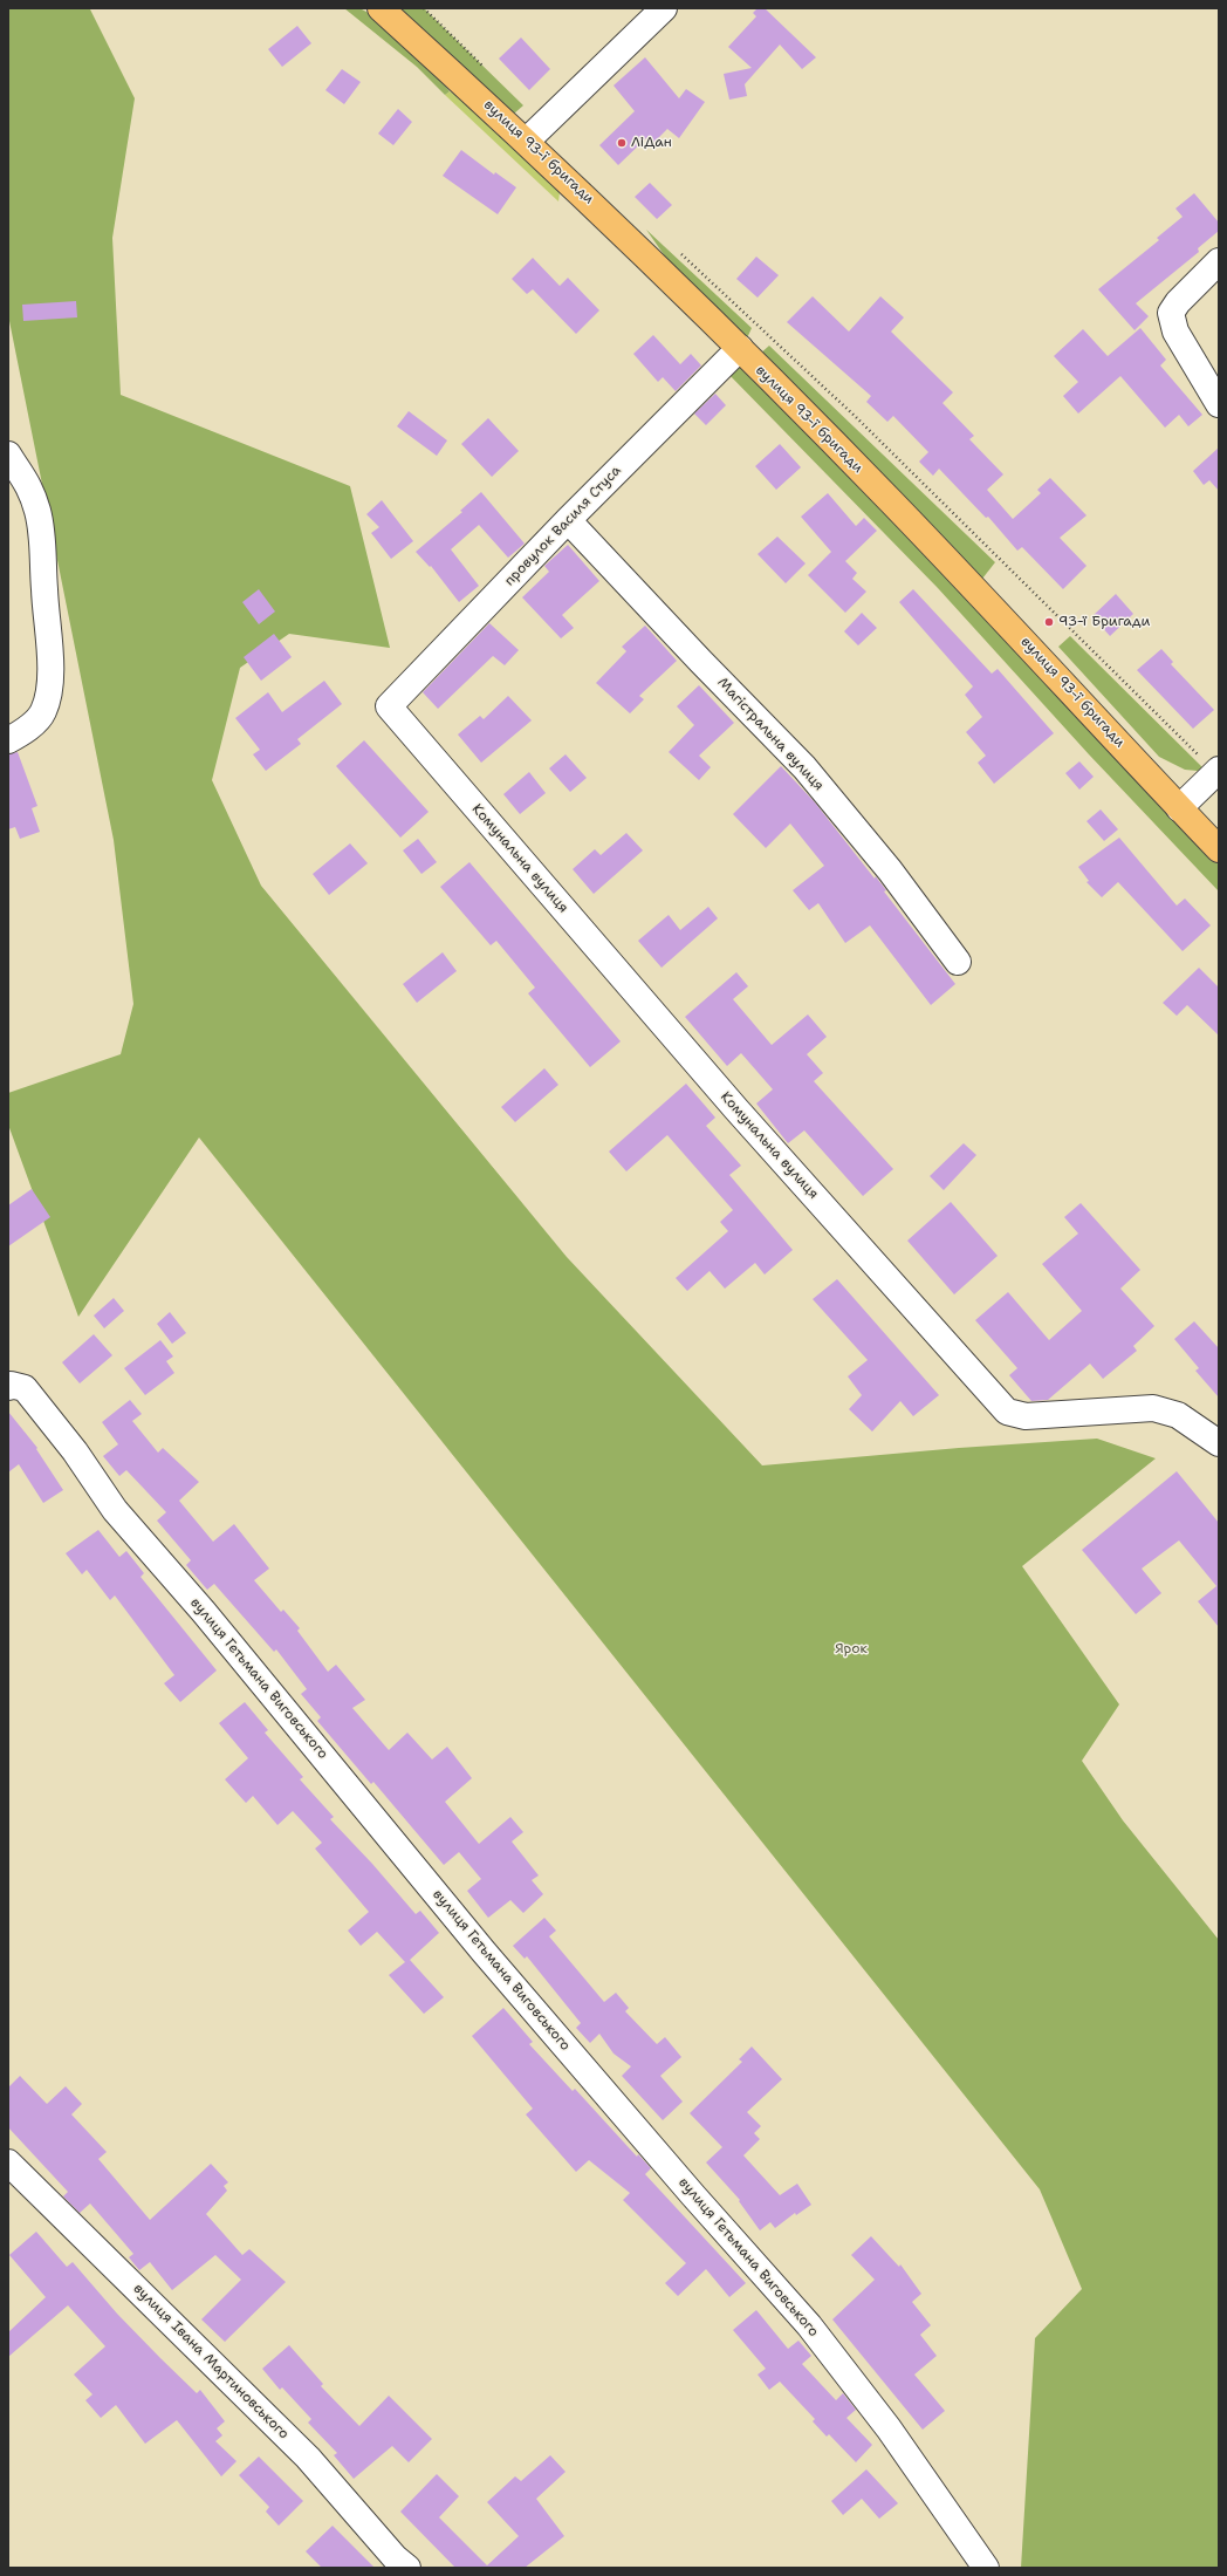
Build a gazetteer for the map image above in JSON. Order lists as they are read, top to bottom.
{
  "streets": {
    "main road": ["вулиця 93-ї бригади"],
    "street": [
      "провулок Василя Стуса",
      "Магістральна вулиця",
      "Комунальна вулиця",
      "вулиця Гетьмана Виговського",
      "вулиця Івана Мартиновського"
    ]
  },
  "crossings": [
    ["вулиця 93-ї бригади", "провулок Василя Стуса"],
    ["провулок Василя Стуса", "Магістральна вулиця"],
    ["провулок Василя Стуса", "Комунальна вулиця"]
  ],
  "parks": ["Ярок"],
  "places": ["ЛіДан", "93-ї Бригади"]
}
